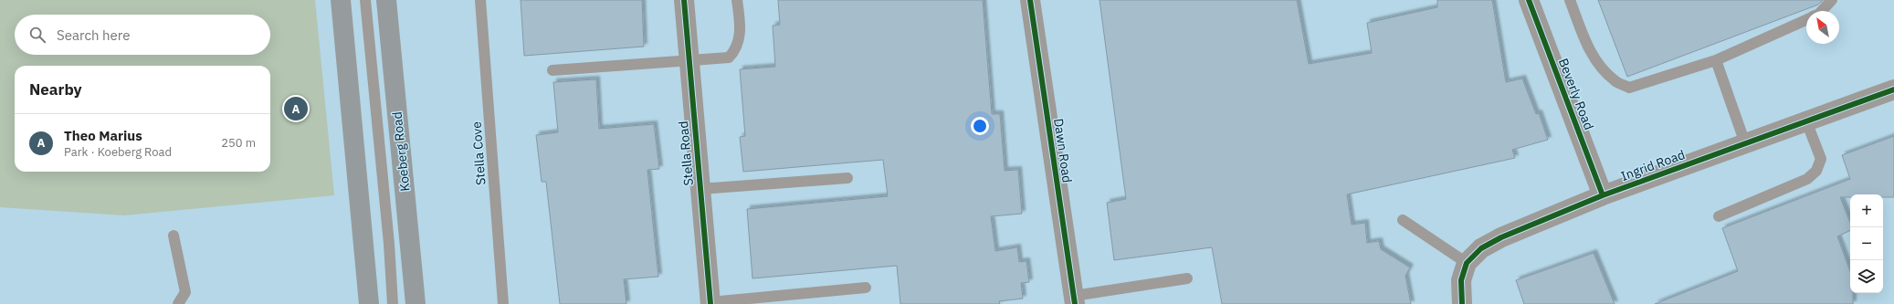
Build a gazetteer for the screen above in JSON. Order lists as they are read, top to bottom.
{
  "streets": {
    "main road": ["Koeberg Road"],
    "street": [
      "Beverly Road",
      "Dawn Road",
      "Stella Road",
      "Ingrid Road"
    ],
    "lane": ["Stella Cove"]
  },
  "crossings": [
    ["Beverly Road", "Ingrid Road"]
  ],
  "north": "top left",
  "page": {
    "search": "Search here",
    "heading": "Nearby",
    "pins": "A",
    "list": [
      {
        "mark": "A",
        "name": "Theo Marius",
        "note": "Park · Koeberg Road",
        "value": "250 m"
      }
    ],
    "map_buttons": ["+", "−"]
  }
}
